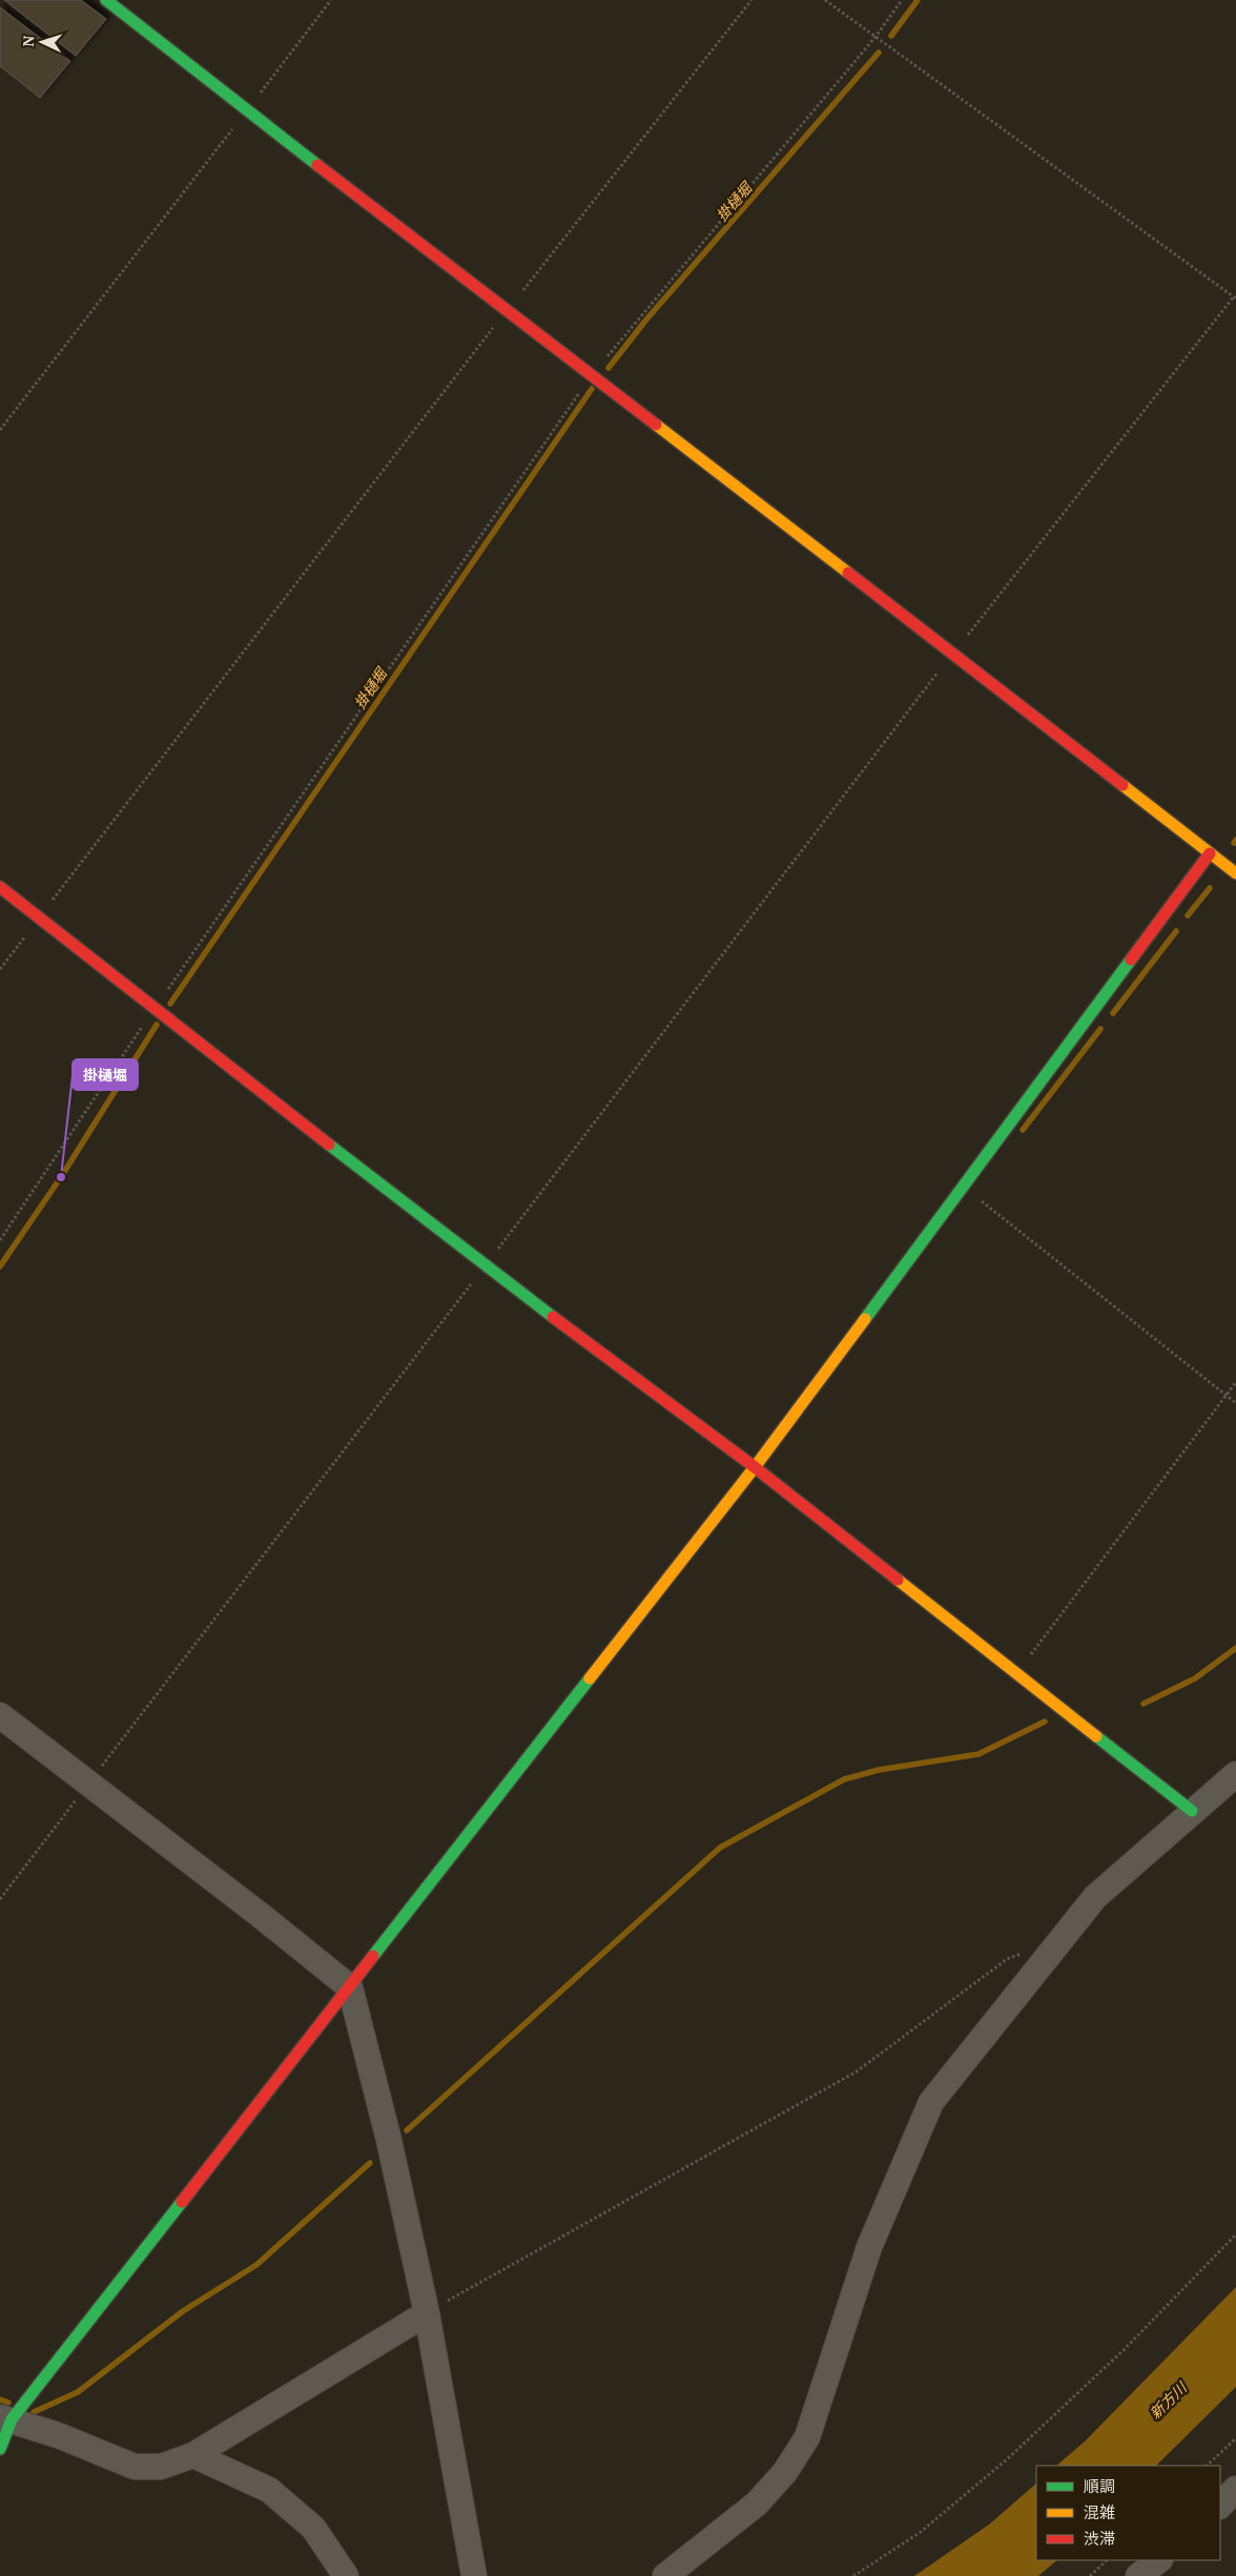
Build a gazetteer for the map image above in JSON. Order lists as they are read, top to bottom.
{
  "water": ["掛樋堀", "新方川"],
  "places": ["掛樋堀"],
  "legend": ["順調", "混雑", "渋滞"],
  "north": "left"
}
